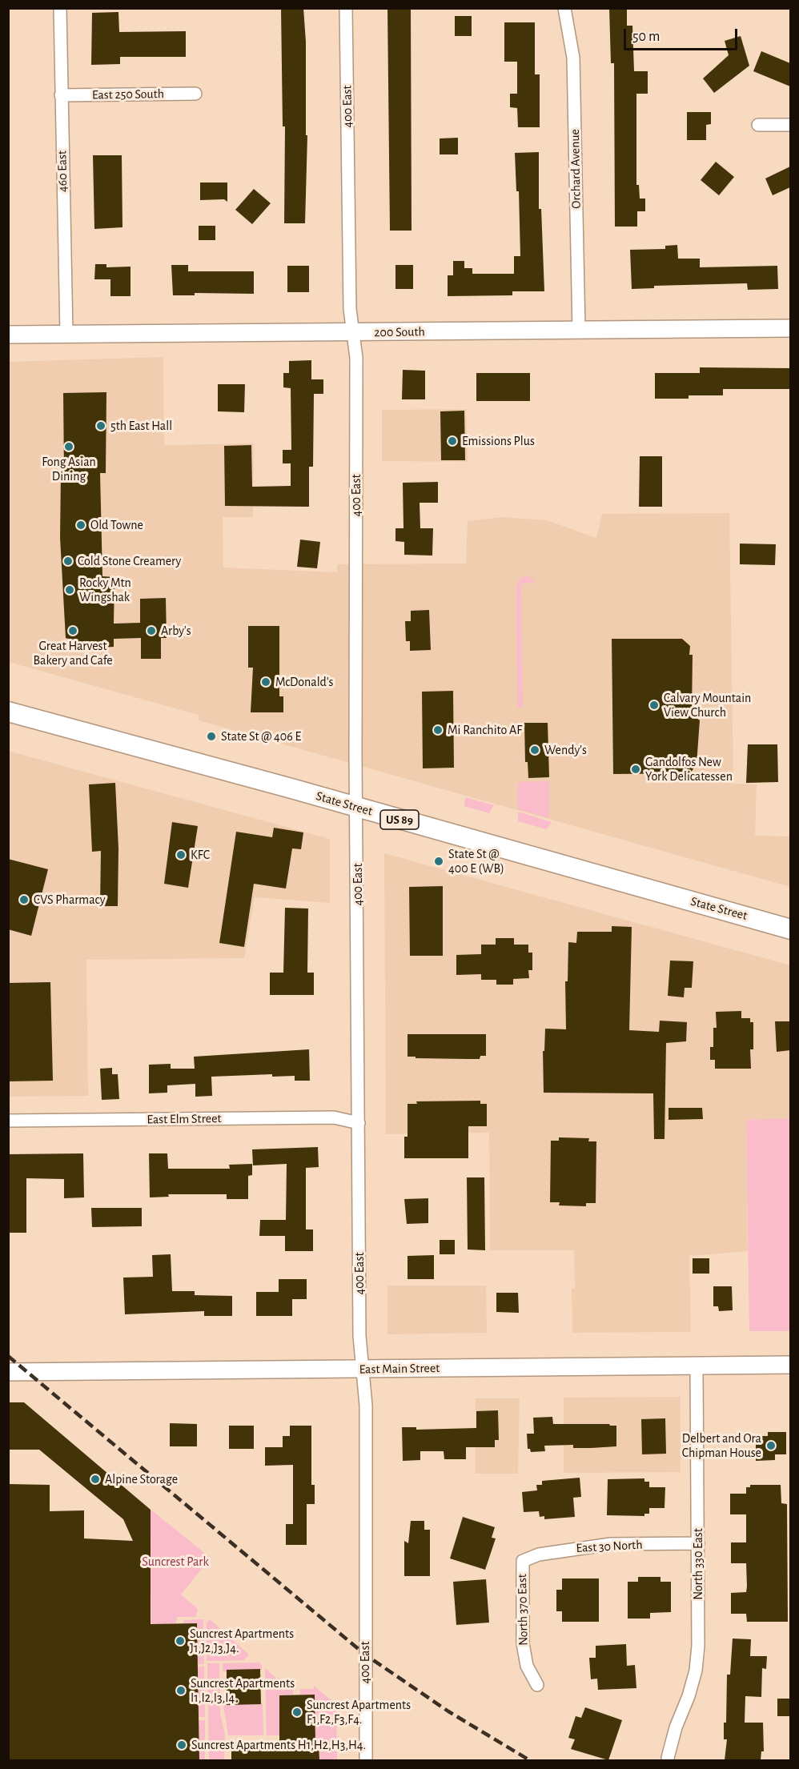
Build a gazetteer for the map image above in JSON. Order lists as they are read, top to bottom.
{
  "streets": {
    "main road": ["State Street", "US 89"],
    "street": [
      "East 250 South",
      "400 East",
      "Orchard Avenue",
      "460 East",
      "200 South",
      "East Elm Street",
      "East Main Street",
      "East 30 North",
      "North 330 East",
      "North 370 East"
    ]
  },
  "crossings": [
    ["East 250 South", "460 East"],
    ["400 East", "200 South"],
    ["400 East", "State Street"],
    ["400 East", "East Elm Street"],
    ["400 East", "East Main Street"],
    ["Orchard Avenue", "200 South"],
    ["460 East", "200 South"],
    ["East Main Street", "North 330 East"],
    ["East 30 North", "North 330 East"],
    ["East 30 North", "North 370 East"]
  ],
  "parks": ["Suncrest Park"],
  "places": [
    "5th East Hall",
    "Emissions Plus",
    "Fong Asian Dining",
    "Old Towne",
    "Cold Stone Creamery",
    "Rocky Mtn Wingshak",
    "Great Harvest Bakery and Cafe",
    "Arby's",
    "McDonald's",
    "Calvary Mountain View Church",
    "Mi Ranchito AF",
    "State St @ 406 E",
    "Wendy's",
    "Gandolfos New York Delicatessen",
    "KFC",
    "State St @ 400 E (WB)",
    "CVS Pharmacy",
    "Delbert and Ora Chipman House",
    "Alpine Storage",
    "Suncrest Apartments J1,J2,J3,J4.",
    "Suncrest Apartments I1,I2,I3,I4.",
    "Suncrest Apartments F1,F2,F3,F4.",
    "Suncrest Apartments H1,H2,H3,H4."
  ],
  "scale_bar": "50 m"
}
